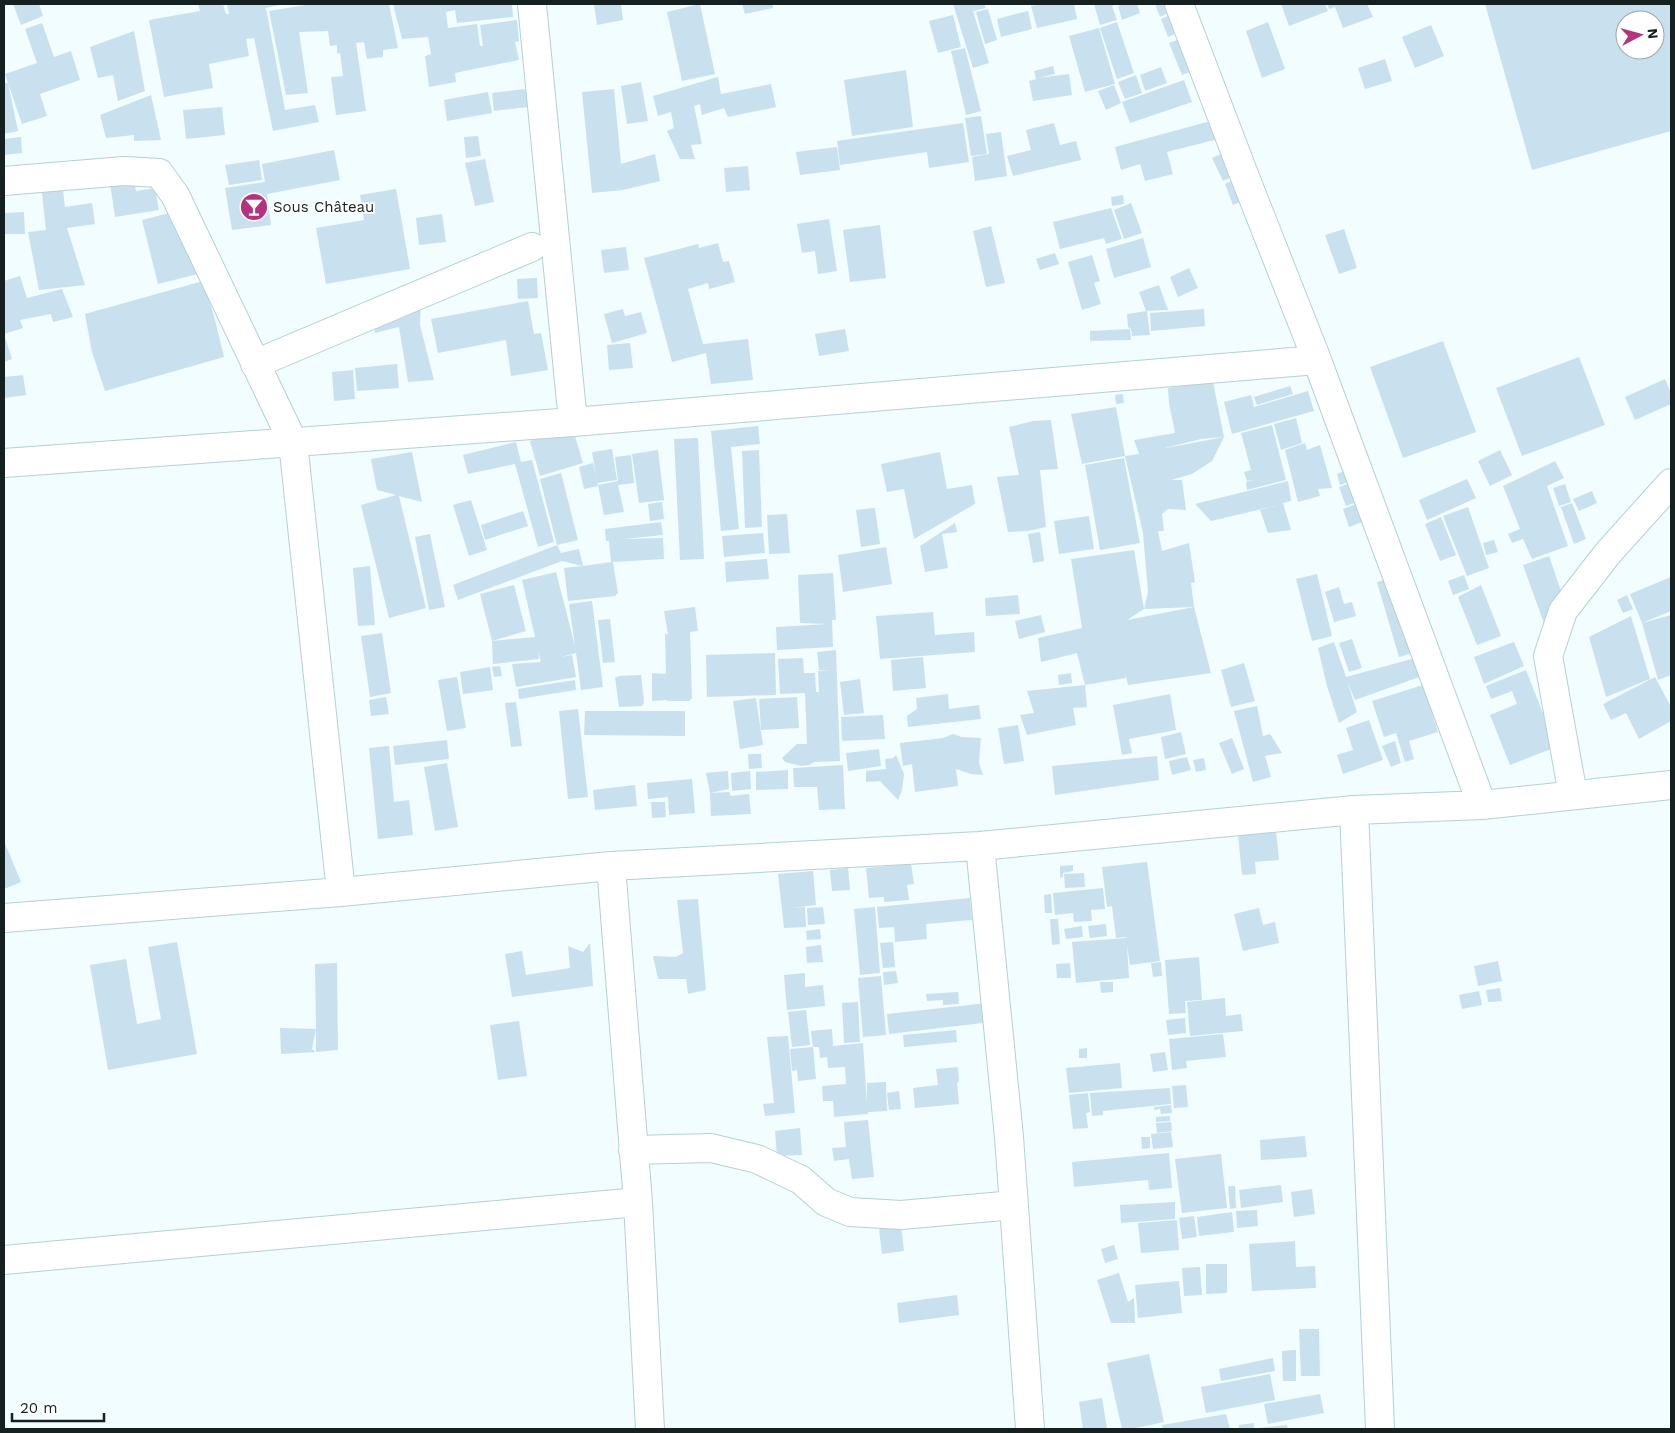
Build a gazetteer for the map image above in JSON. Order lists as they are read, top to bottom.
{
  "places": {
    "bar": ["Sous Château"]
  },
  "scale_bar": "20 m",
  "north": "right"
}
